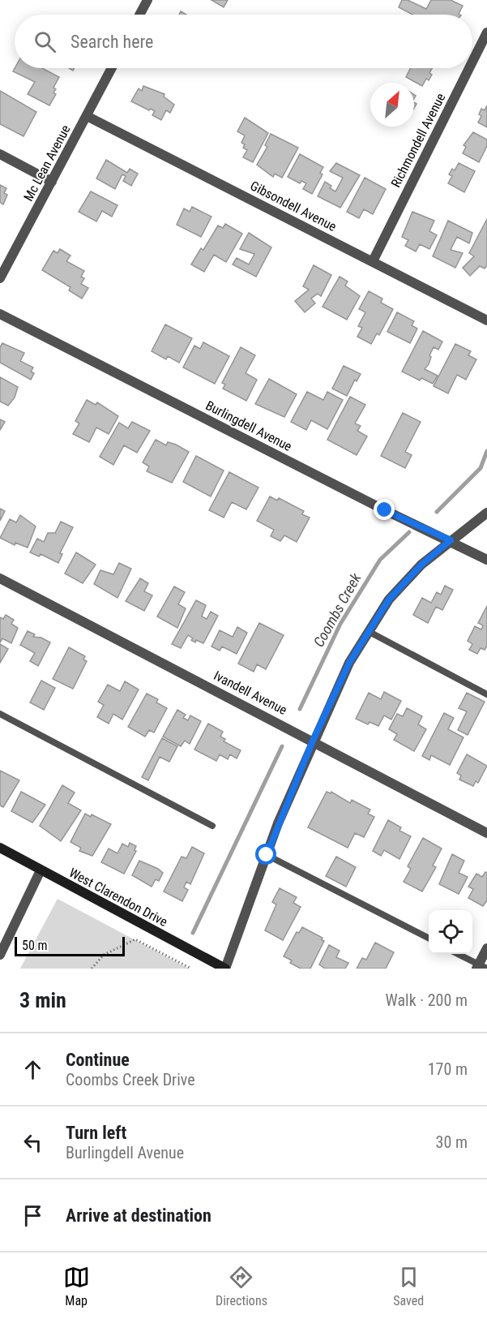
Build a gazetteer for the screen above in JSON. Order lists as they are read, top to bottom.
{
  "streets": {
    "street": [
      "Richmondell Avenue",
      "Mc Lean Avenue",
      "Gibsondell Avenue",
      "Burlingdell Avenue",
      "Ivandell Avenue",
      "West Clarendon Drive"
    ]
  },
  "crossings": [
    ["Richmondell Avenue", "Gibsondell Avenue"],
    ["Mc Lean Avenue", "Gibsondell Avenue"]
  ],
  "water": ["Coombs Creek"],
  "scale_bar": "50 m",
  "north": "top right",
  "page": {
    "search": "Search here",
    "scale": "50 m",
    "heading": ["3 min", "Walk · 200 m"],
    "list": [
      ["Continue", "Coombs Creek Drive", "170 m"],
      ["Turn left", "Burlingdell Avenue", "30 m"],
      "Arrive at destination"
    ],
    "nav": ["Map", "Directions", "Saved"]
  }
}
